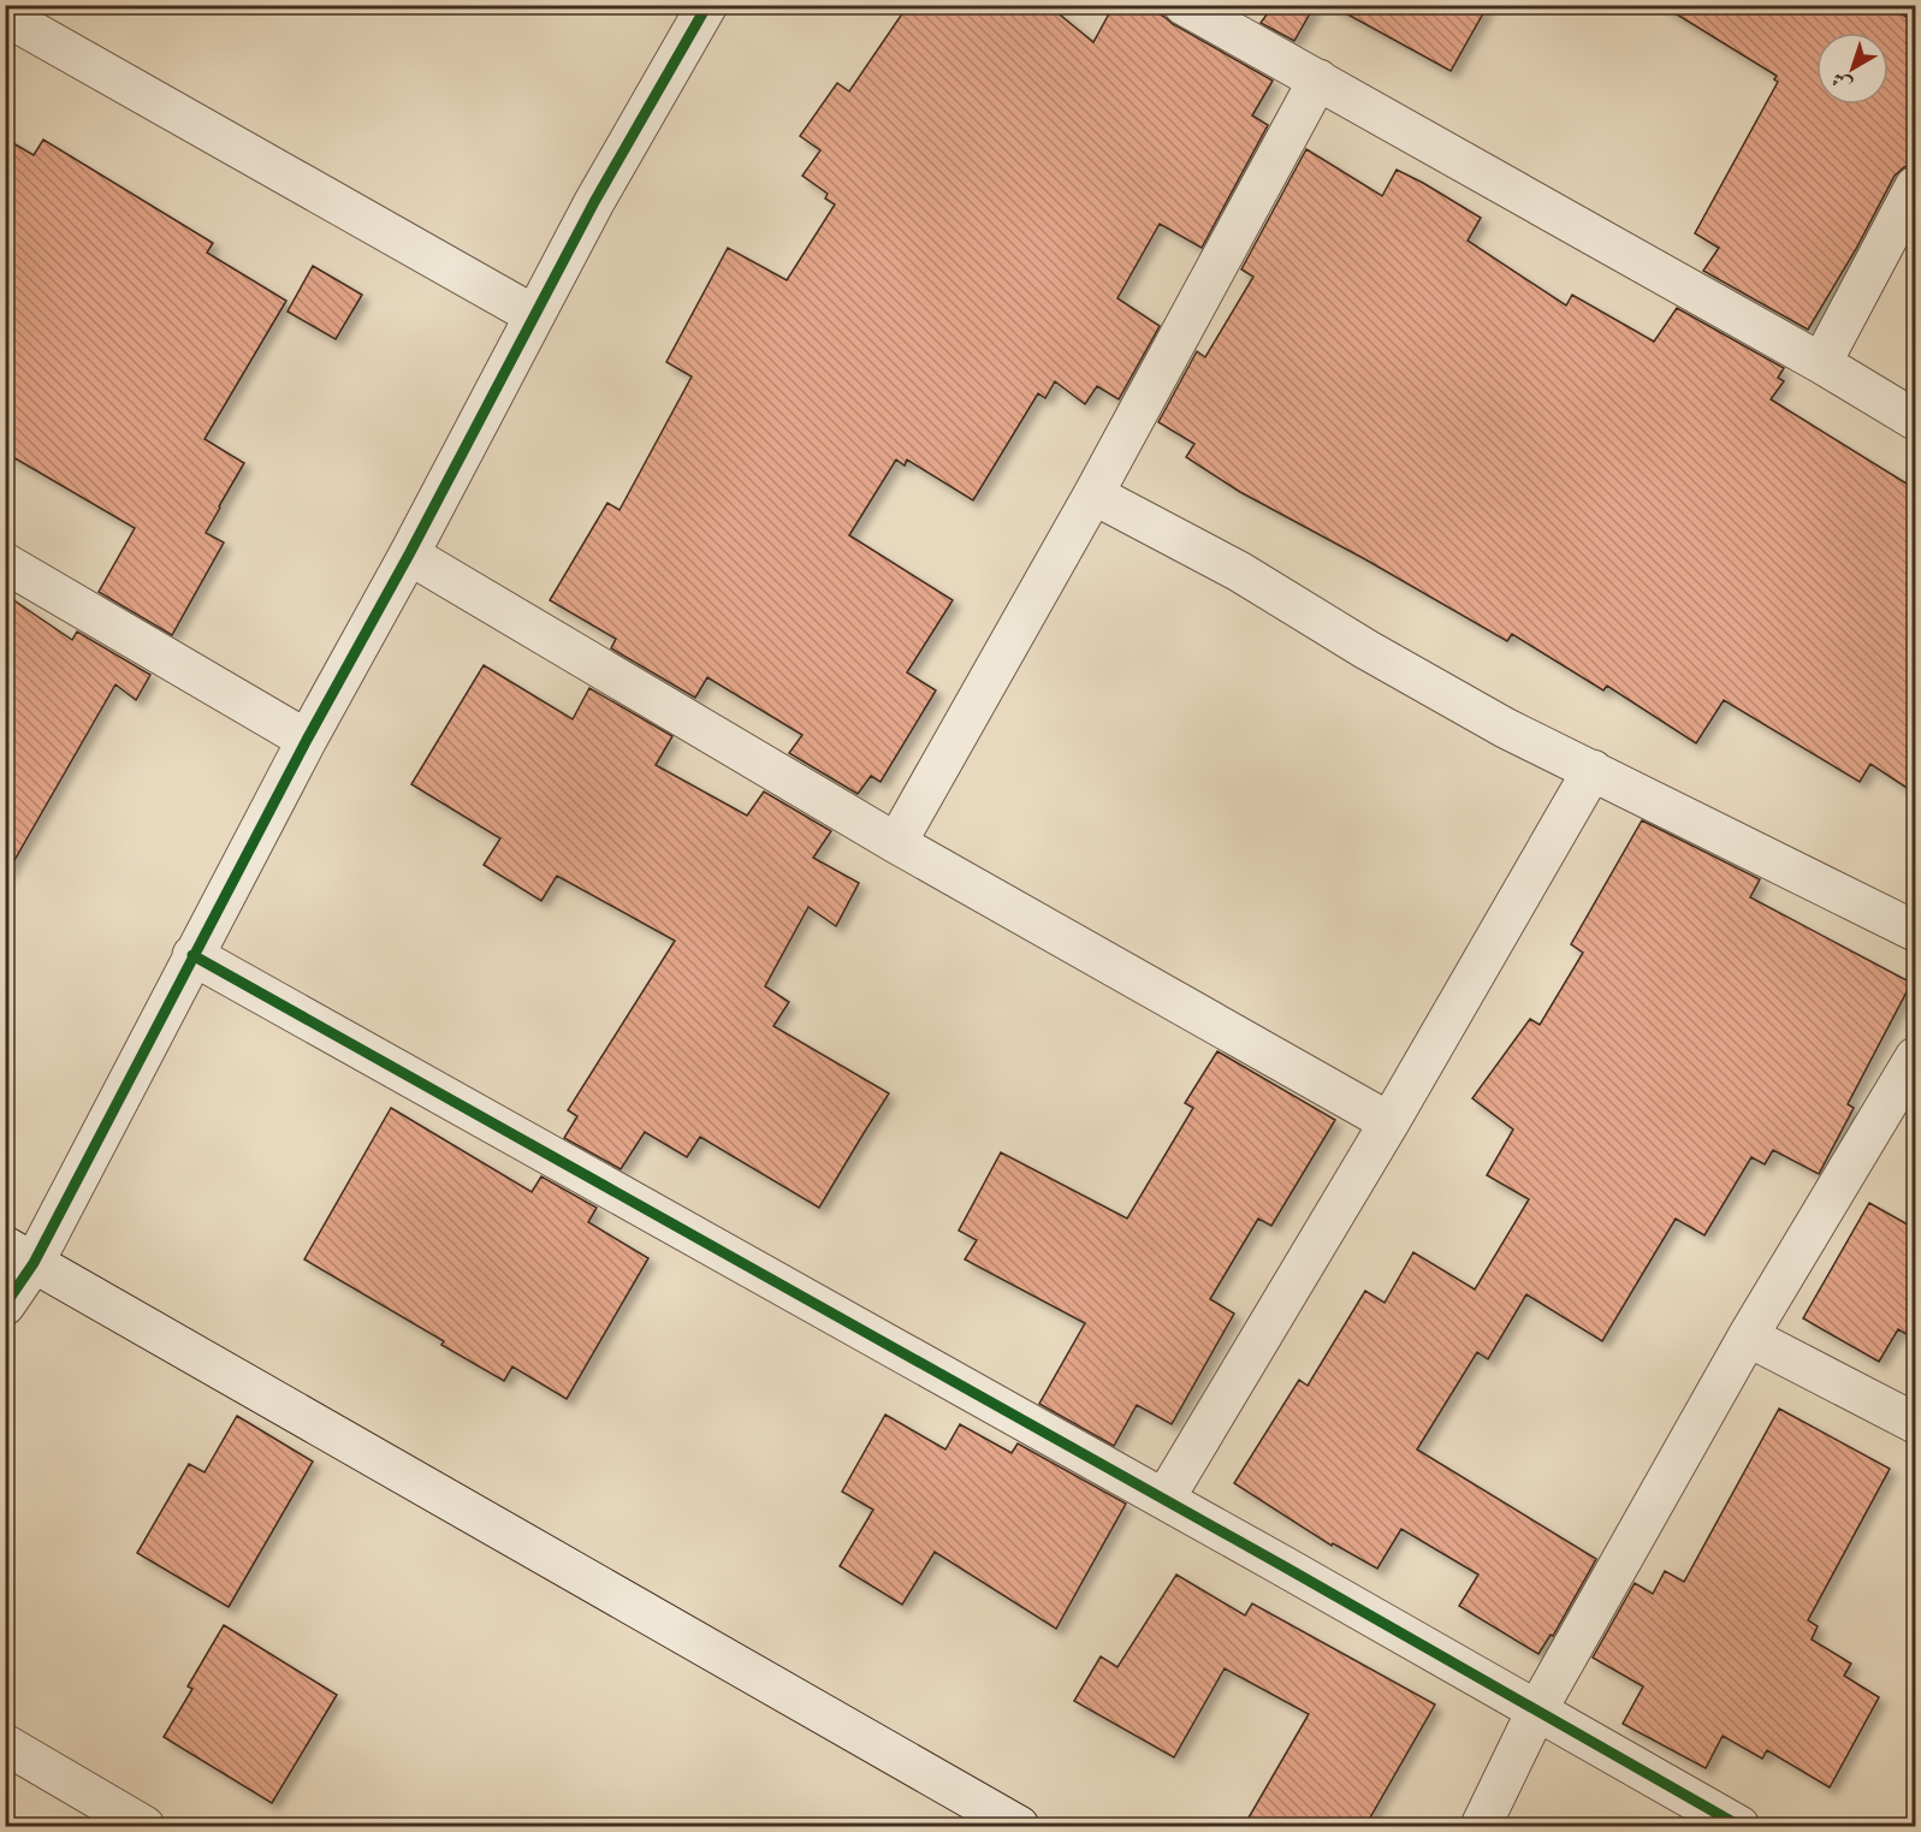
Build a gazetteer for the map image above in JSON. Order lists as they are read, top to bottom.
{
  "north": "bottom left"
}
